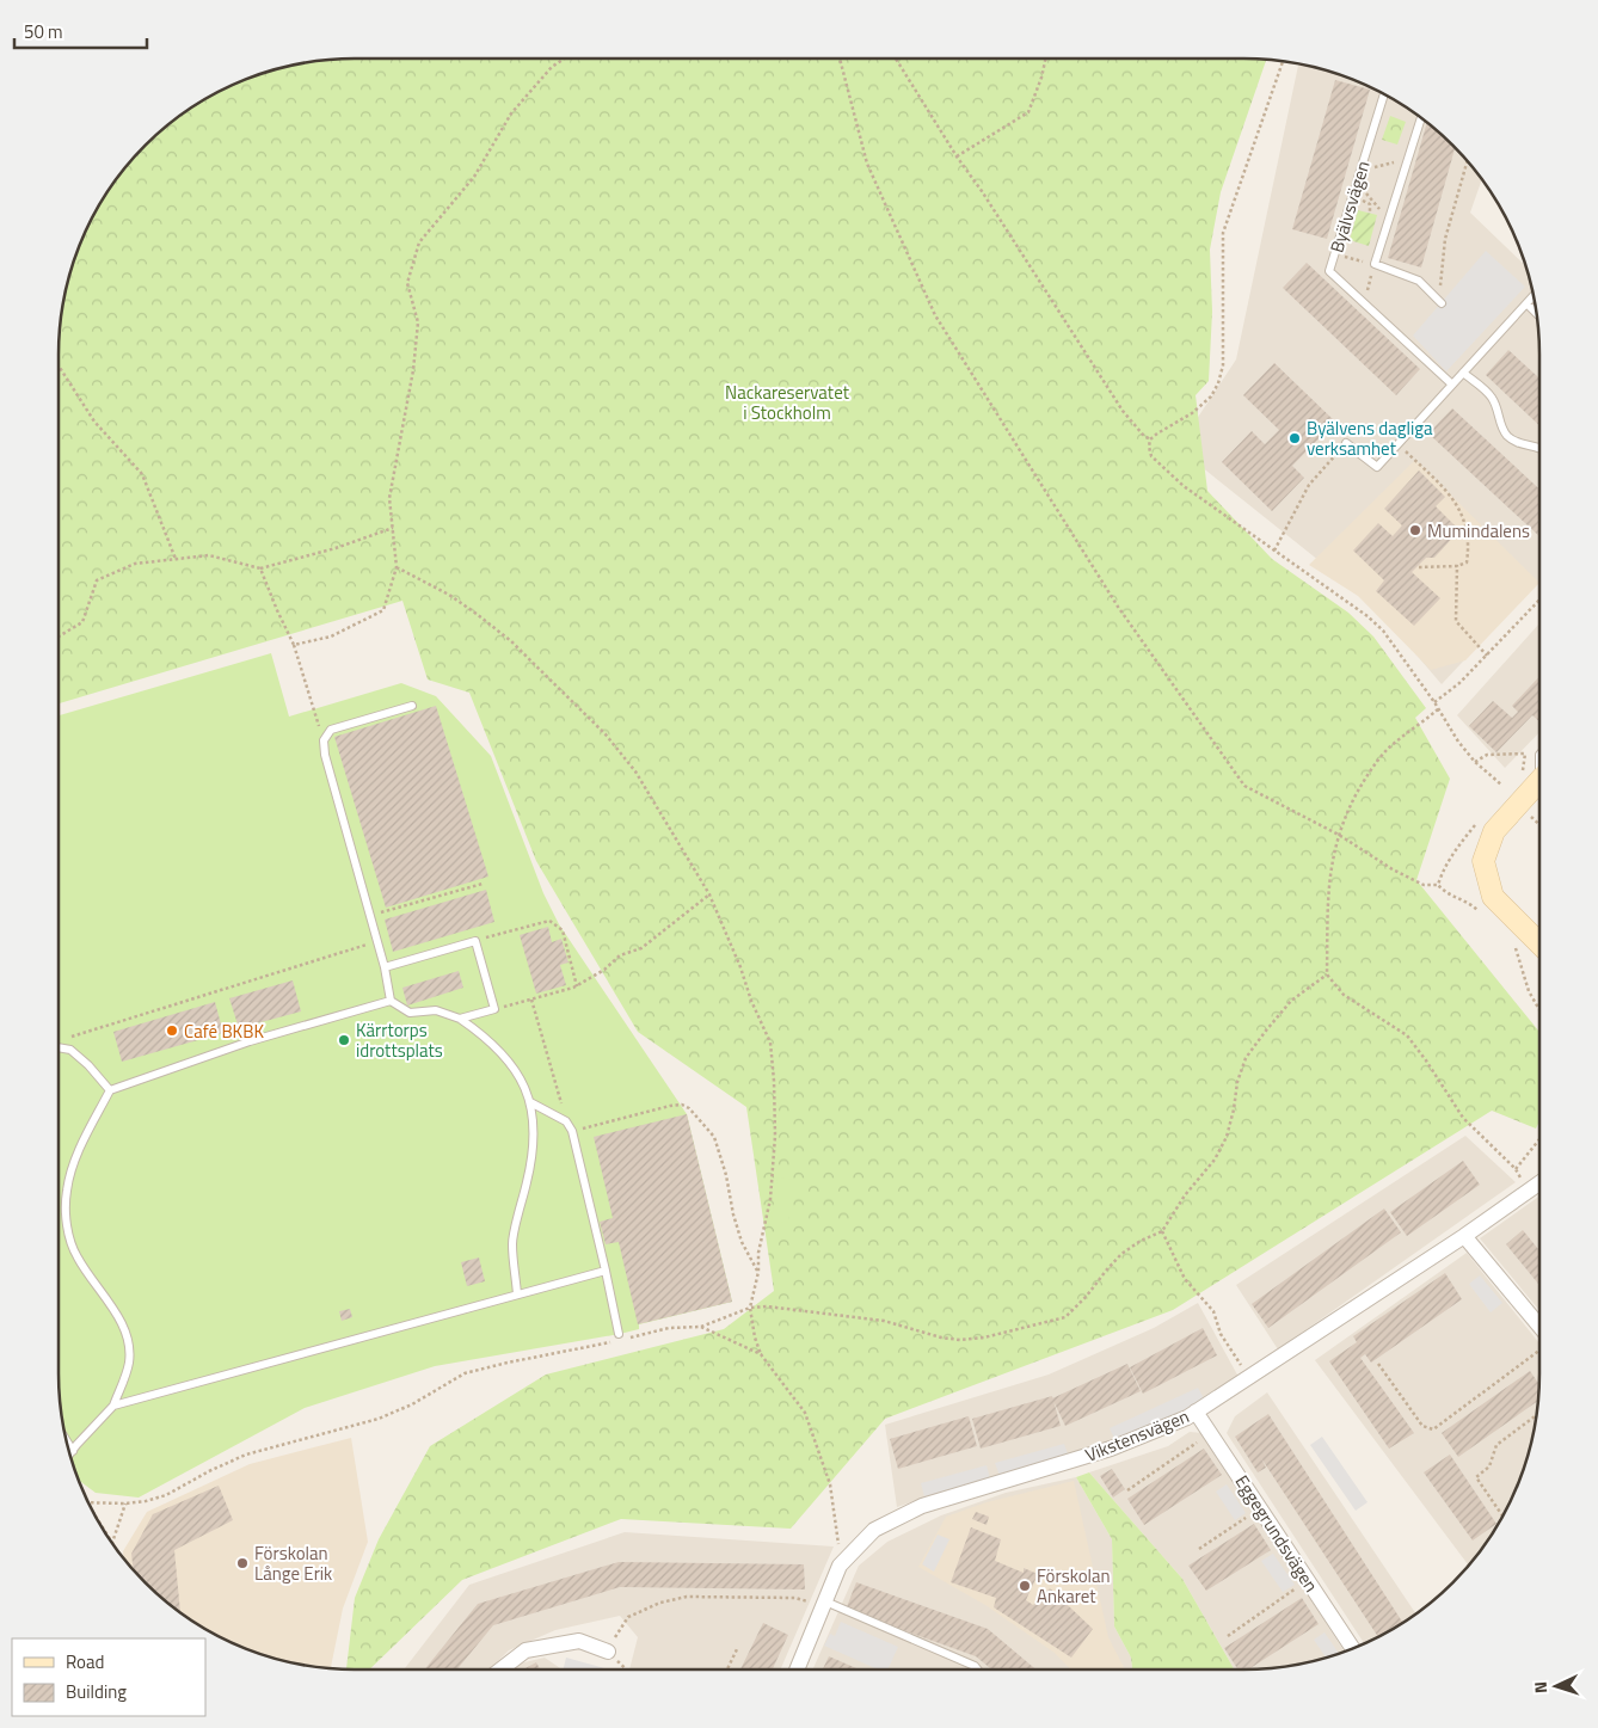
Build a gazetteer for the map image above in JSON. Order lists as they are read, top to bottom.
{
  "streets": {
    "street": ["Vikstensvägen", "Eggegrundsvägen"],
    "lane": ["Byälvsvägen"]
  },
  "crossings": [
    ["Vikstensvägen", "Eggegrundsvägen"]
  ],
  "parks": ["Nackareservatet i Stockholm"],
  "places": [
    "Byälvens dagliga verksamhet",
    "Mumindalens",
    "Café BKBK",
    "Kärrtorps idrottsplats",
    "Förskolan Långe Erik",
    "Förskolan Ankaret"
  ],
  "legend": ["Road", "Building"],
  "scale_bar": "50 m",
  "north": "left"
}
